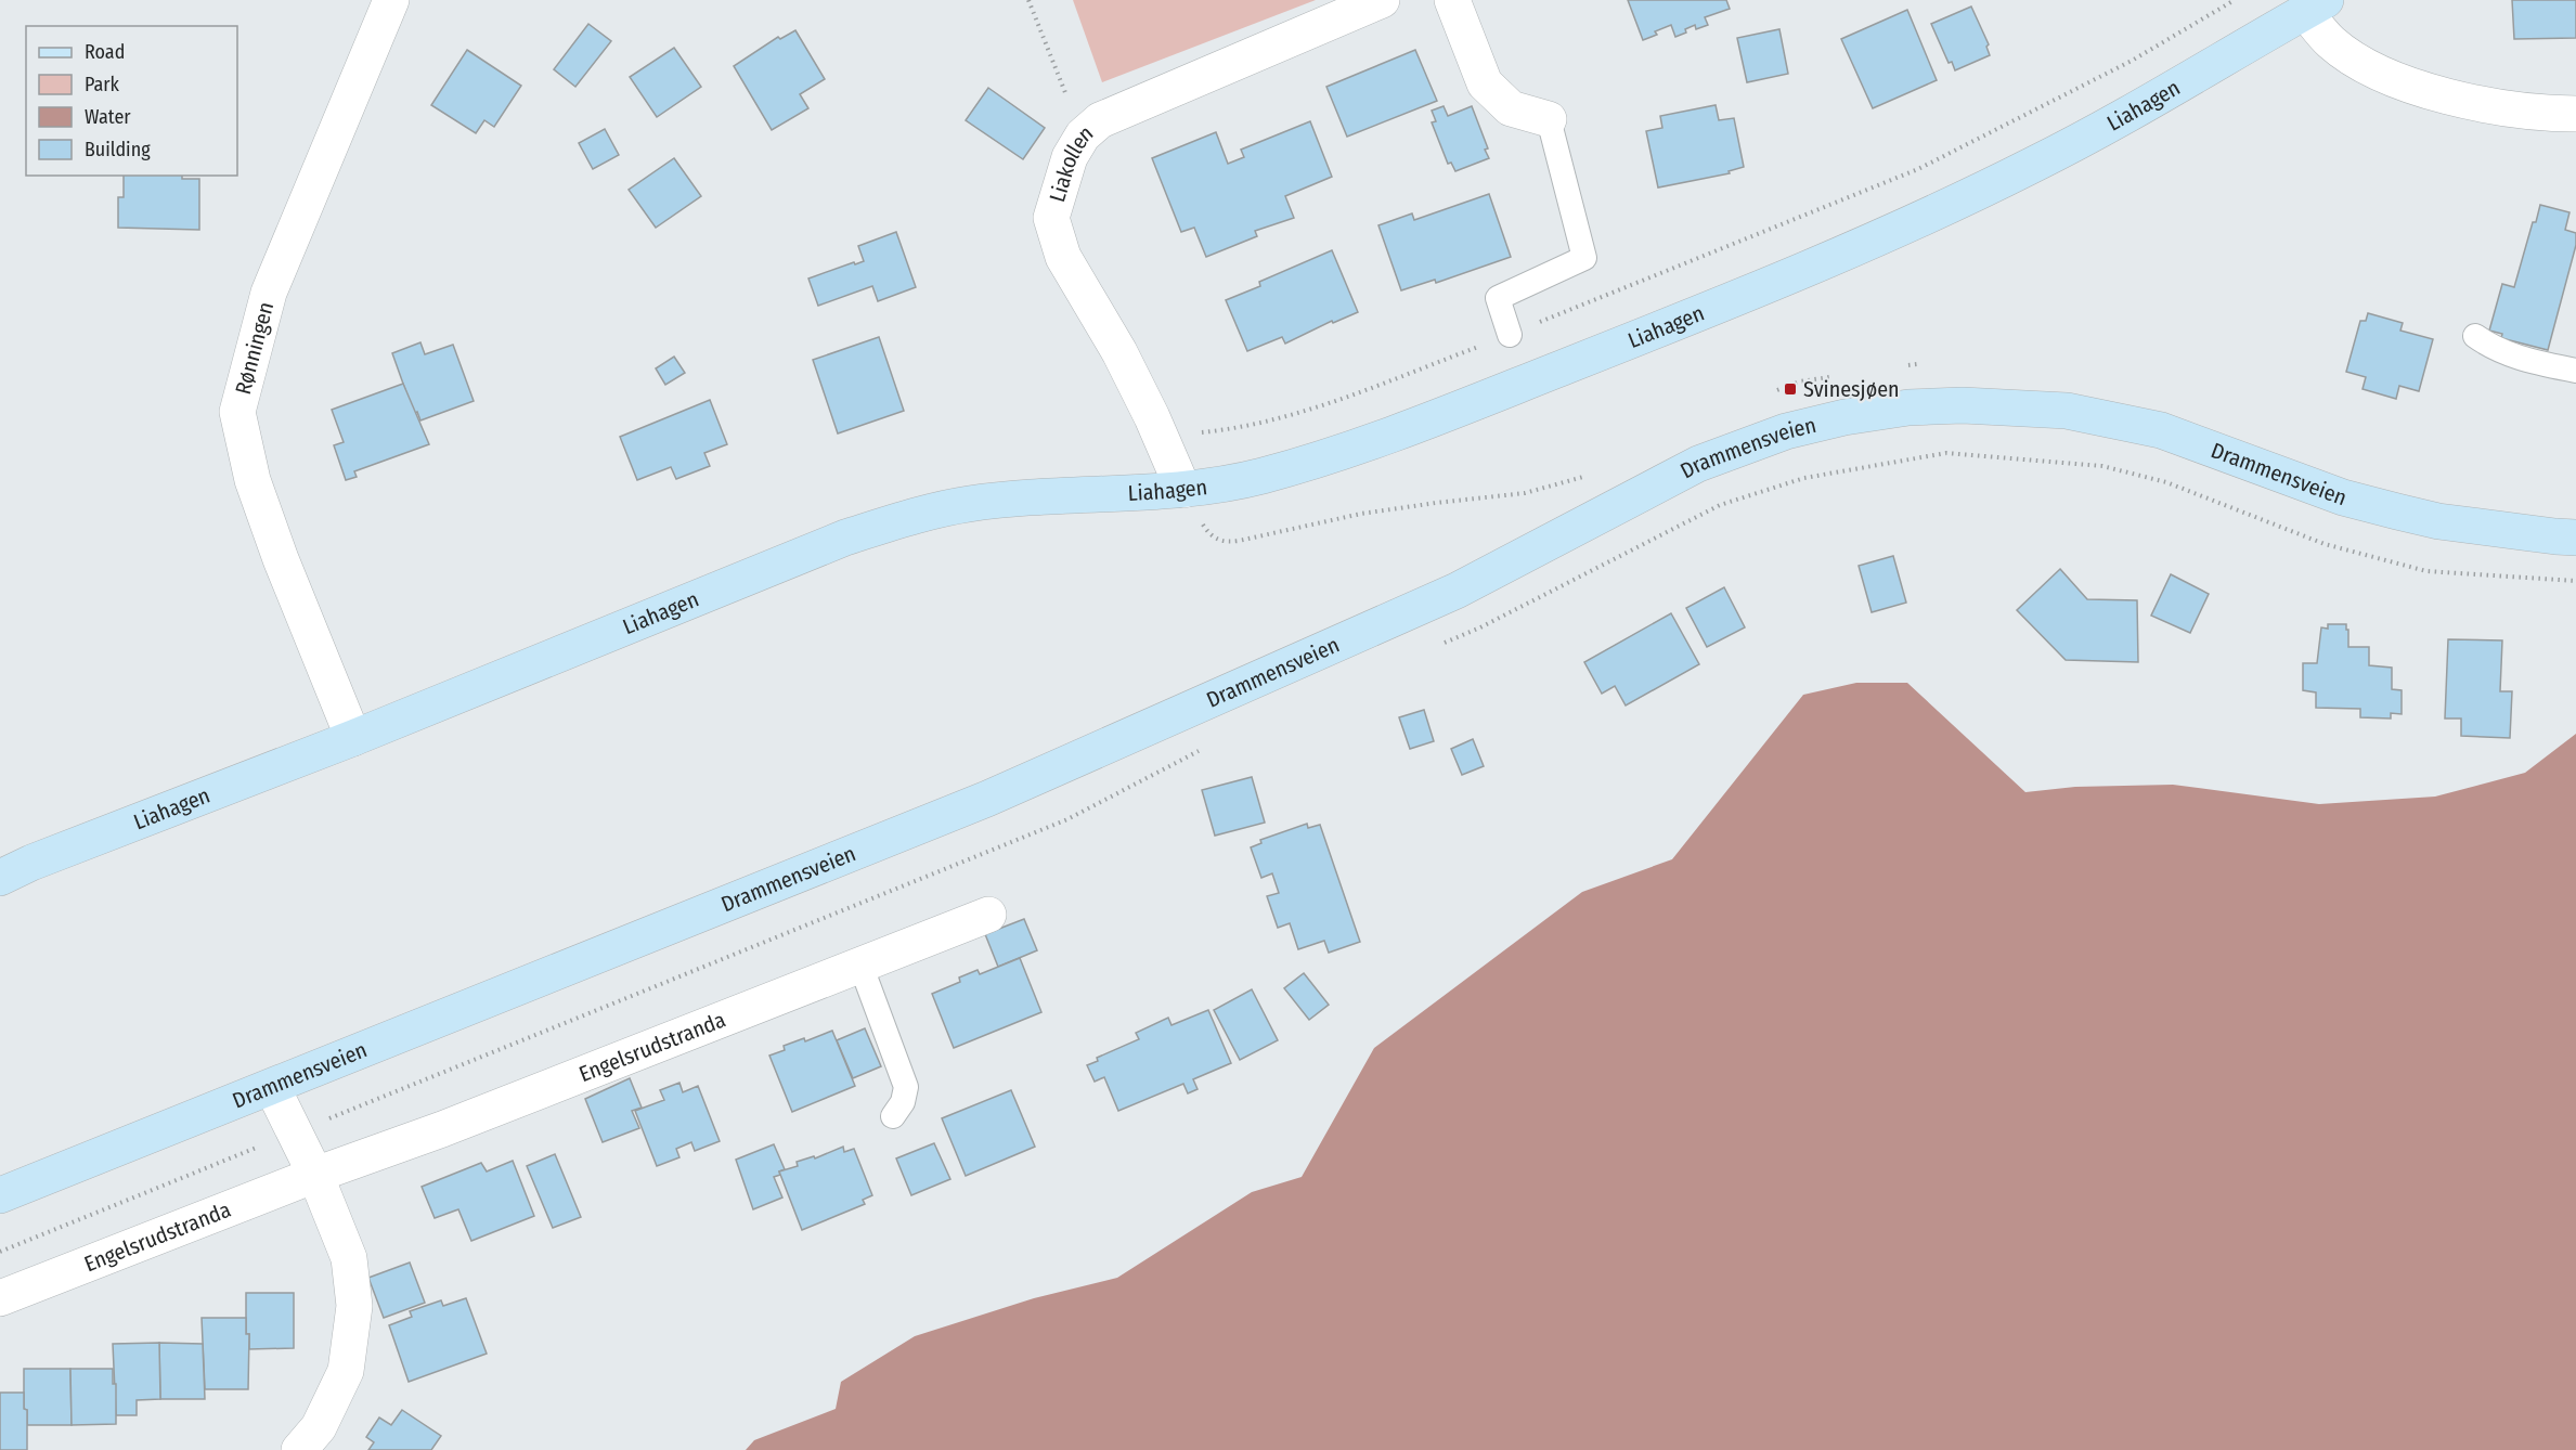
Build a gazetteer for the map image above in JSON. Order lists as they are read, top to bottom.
{
  "streets": {
    "main road": ["Liahagen", "Drammensveien"],
    "street": ["Liakollen", "Rønningen", "Engelsrudstranda"]
  },
  "crossings": [
    ["Liahagen", "Liakollen"],
    ["Liahagen", "Rønningen"]
  ],
  "places": {
    "transit": ["Svinesjøen"]
  },
  "legend": [
    "Road",
    "Park",
    "Water",
    "Building"
  ]
}
